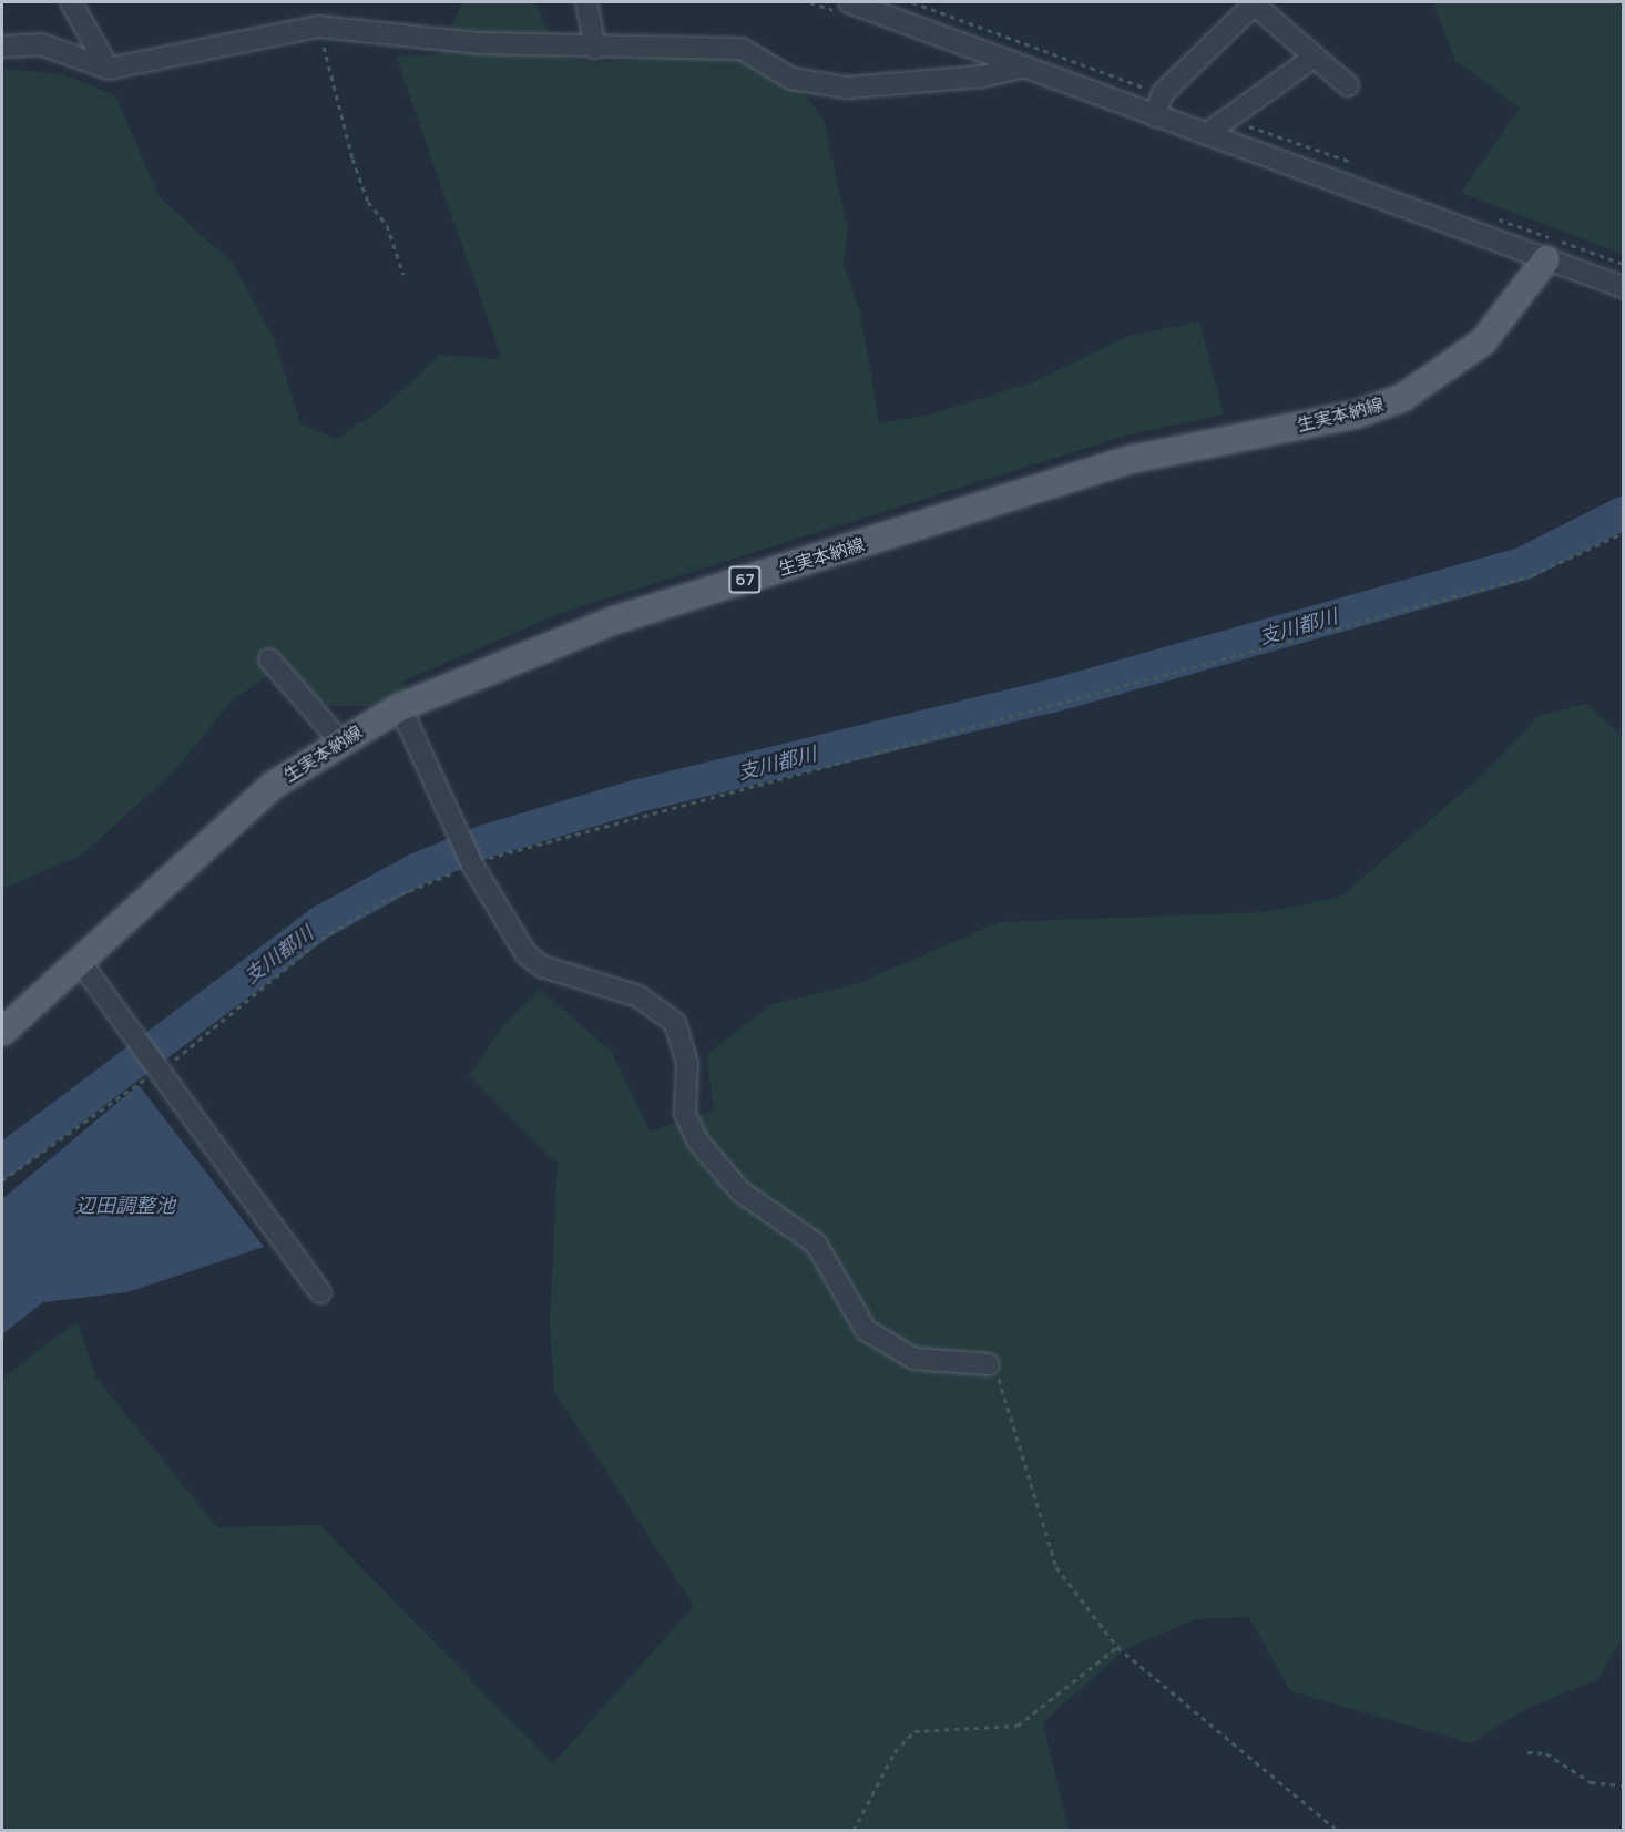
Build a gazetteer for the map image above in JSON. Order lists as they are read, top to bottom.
{
  "streets": {
    "main road": ["生実本納線", "67"]
  },
  "water": ["支川都川", "辺田調整池"]
}
